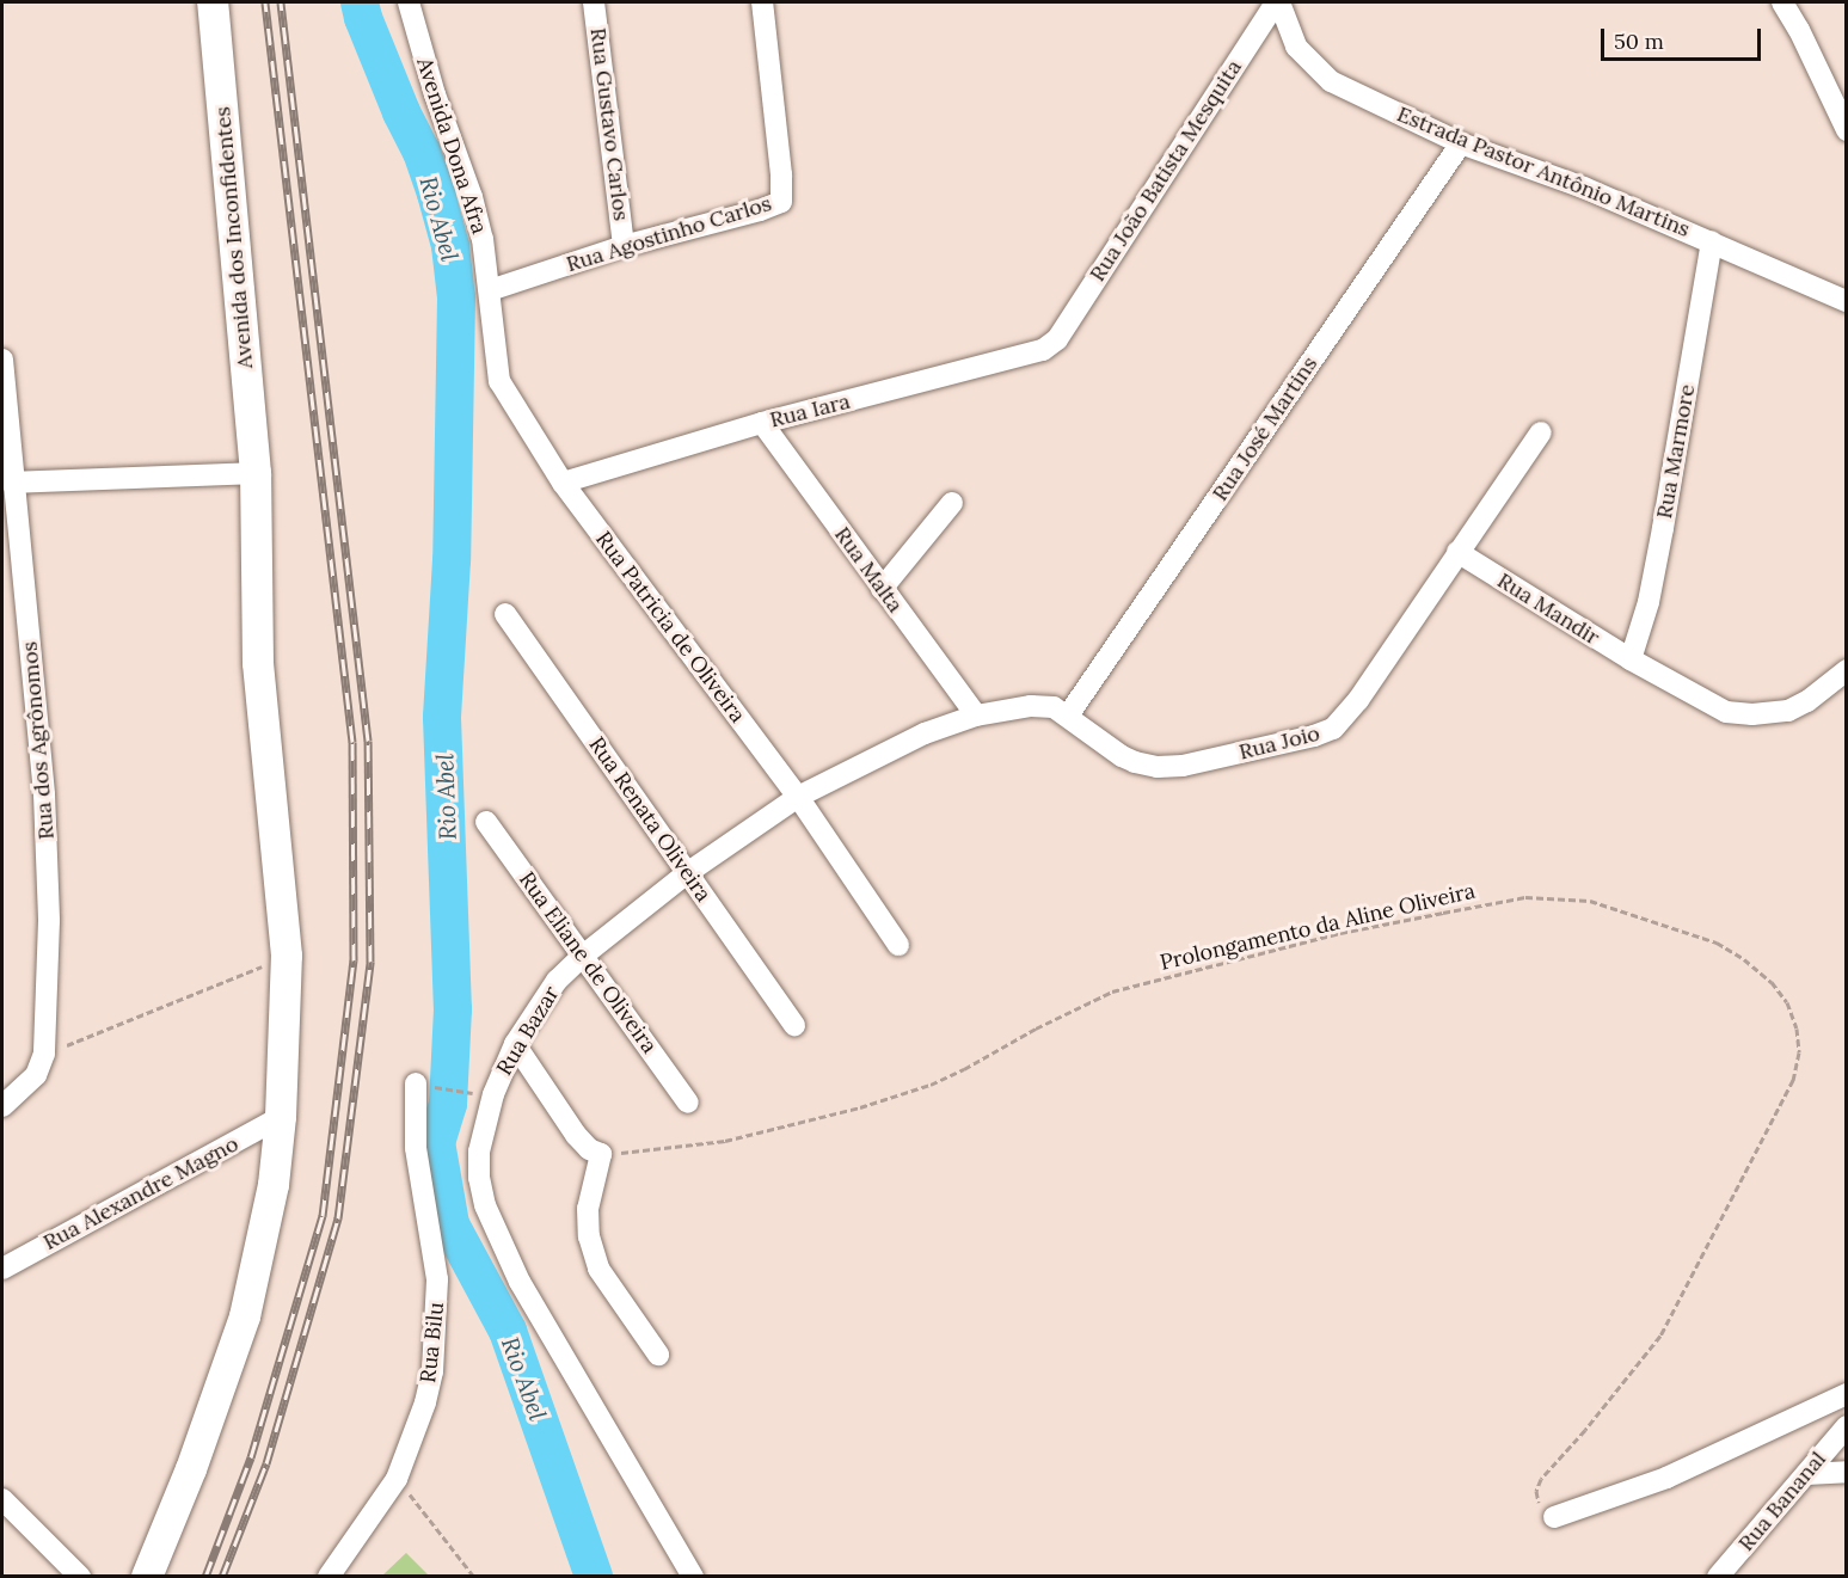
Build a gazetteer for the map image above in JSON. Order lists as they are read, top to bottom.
{
  "streets": {
    "main road": ["Avenida dos Inconfidentes"],
    "street": [
      "Rua Gustavo Carlos",
      "Avenida Dona Afra",
      "Rua João Batista Mesquita",
      "Estrada Pastor Antônio Martins",
      "Rua Agostinho Carlos",
      "Rua Iara",
      "Rua José Martins",
      "Rua Marmore",
      "Rua Malta",
      "Rua Mandir",
      "Rua Patricia de Oliveira",
      "Rua dos Agrônomos",
      "Rua Joio",
      "Rua Renata Oliveira",
      "Rua Eliane de Oliveira",
      "Rua Bazar",
      "Rua Alexandre Magno",
      "Rua Bilu",
      "Rua Bananal"
    ],
    "path": ["Prolongamento da Aline Oliveira"]
  },
  "crossings": [
    ["Rua Gustavo Carlos", "Rua Agostinho Carlos"],
    ["Avenida Dona Afra", "Rua Agostinho Carlos"],
    ["Avenida Dona Afra", "Rua Patricia de Oliveira"],
    ["Rua João Batista Mesquita", "Estrada Pastor Antônio Martins"],
    ["Rua João Batista Mesquita", "Rua Iara"],
    ["Estrada Pastor Antônio Martins", "Rua José Martins"],
    ["Estrada Pastor Antônio Martins", "Rua Marmore"],
    ["Rua Agostinho Carlos", "Rua Patricia de Oliveira"],
    ["Avenida dos Inconfidentes", "Rua Alexandre Magno"],
    ["Rua Iara", "Rua Malta"],
    ["Rua Iara", "Rua Patricia de Oliveira"],
    ["Rua José Martins", "Rua Joio"],
    ["Rua José Martins", "Rua Bazar"],
    ["Rua Marmore", "Rua Mandir"],
    ["Rua Malta", "Rua Bazar"],
    ["Rua Mandir", "Rua Joio"],
    ["Rua Patricia de Oliveira", "Rua Bazar"],
    ["Rua Joio", "Rua Bazar"],
    ["Rua Renata Oliveira", "Rua Bazar"],
    ["Rua Eliane de Oliveira", "Rua Bazar"]
  ],
  "water": ["Rio Abel"],
  "scale_bar": "50 m"
}
